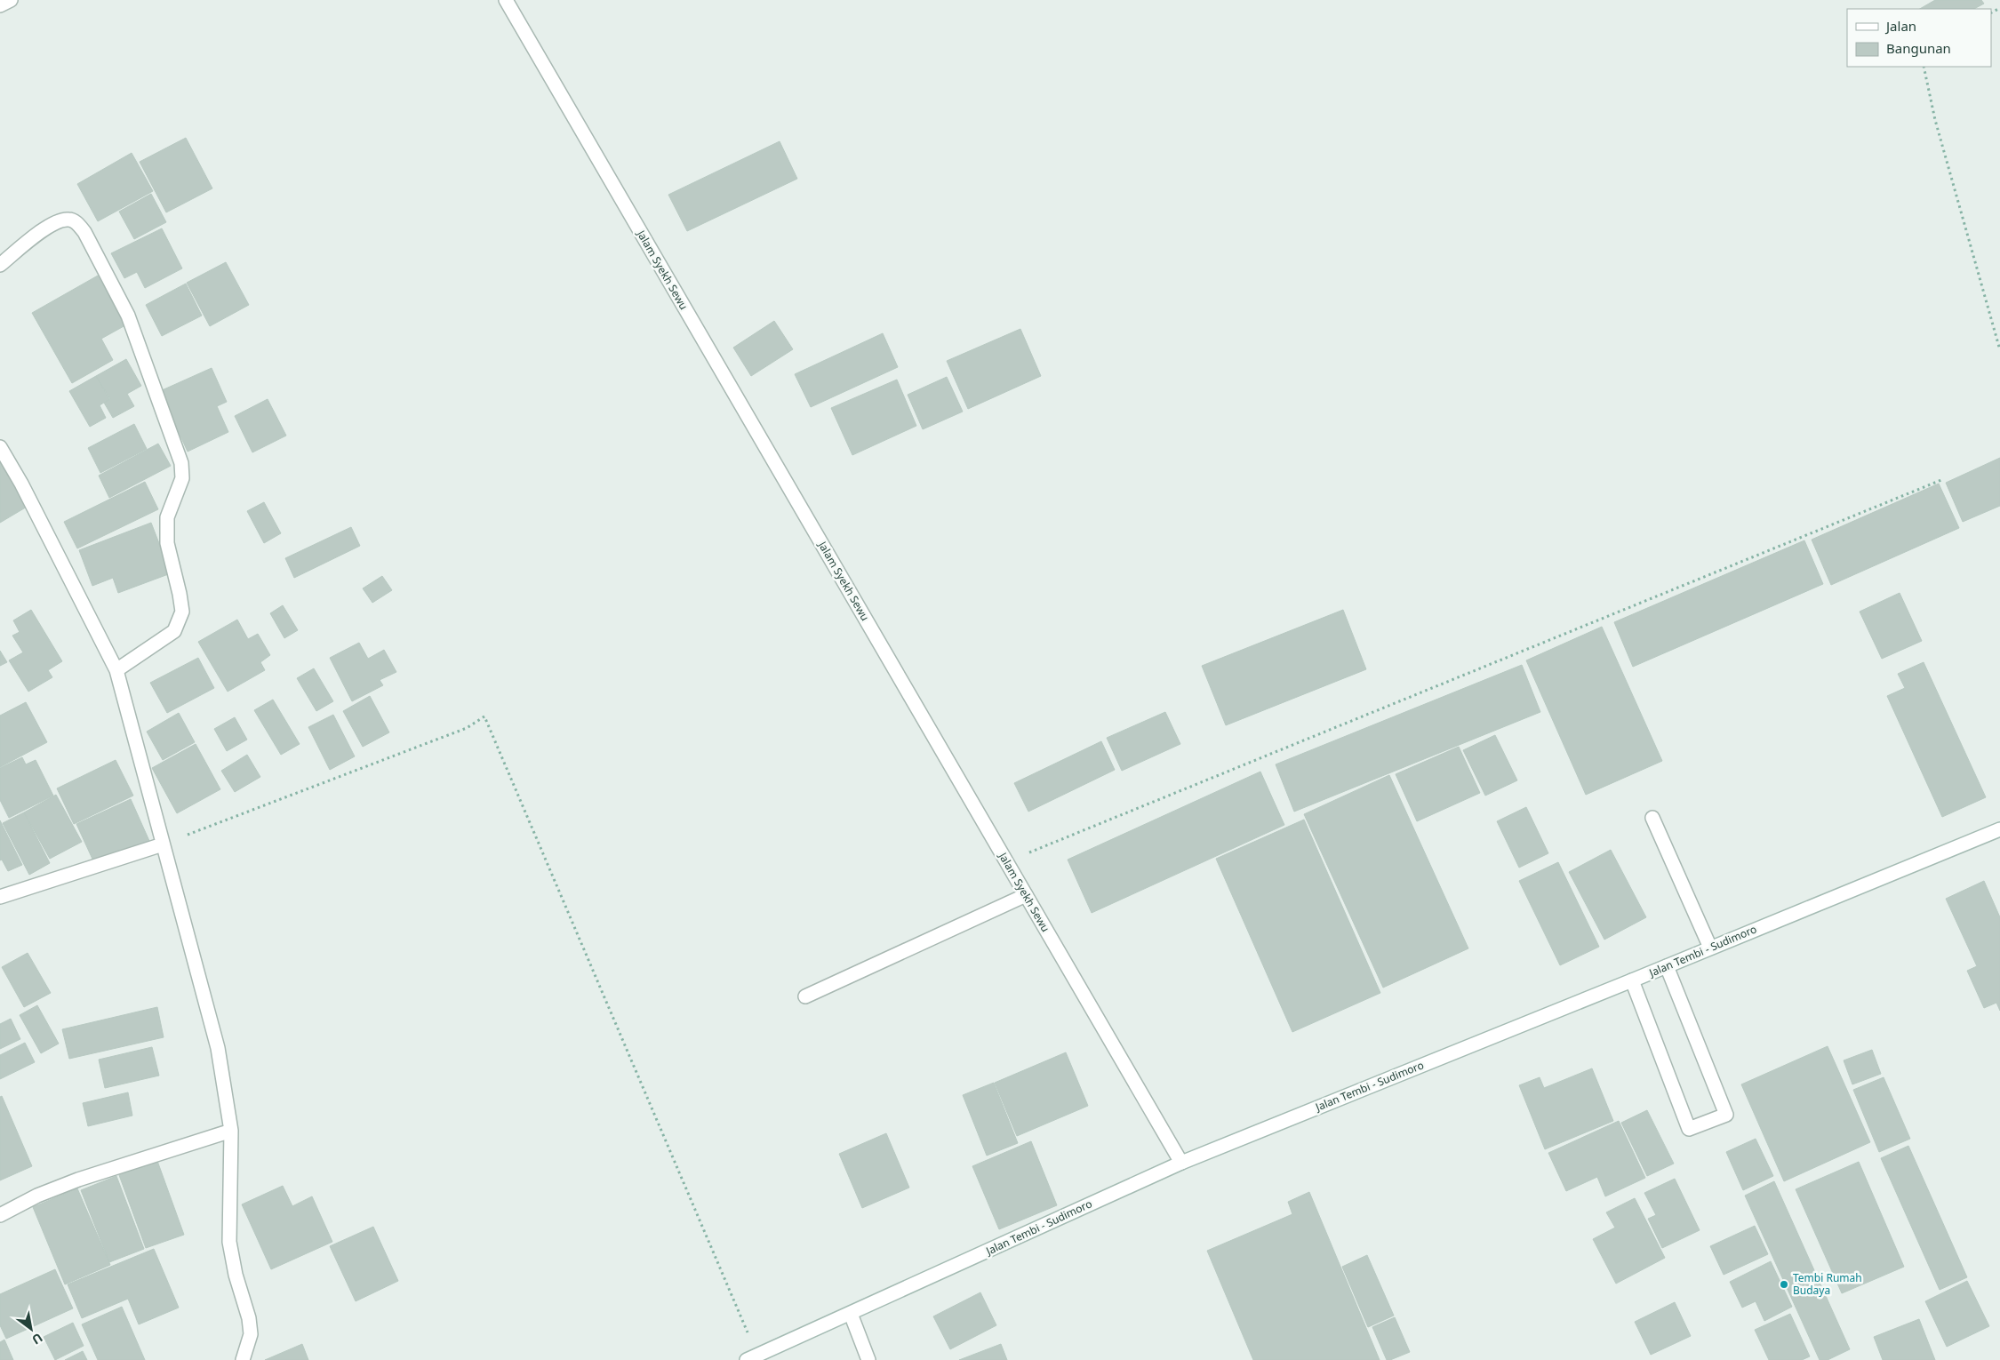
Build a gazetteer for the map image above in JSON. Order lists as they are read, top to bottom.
{
  "streets": {
    "street": ["Jalam Syekh Sewu", "Jalan Tembi - Sudimoro"]
  },
  "crossings": [
    ["Jalam Syekh Sewu", "Jalan Tembi - Sudimoro"]
  ],
  "places": ["Tembi Rumah Budaya"],
  "legend": ["Jalan", "Bangunan"],
  "north": "bottom right"
}
